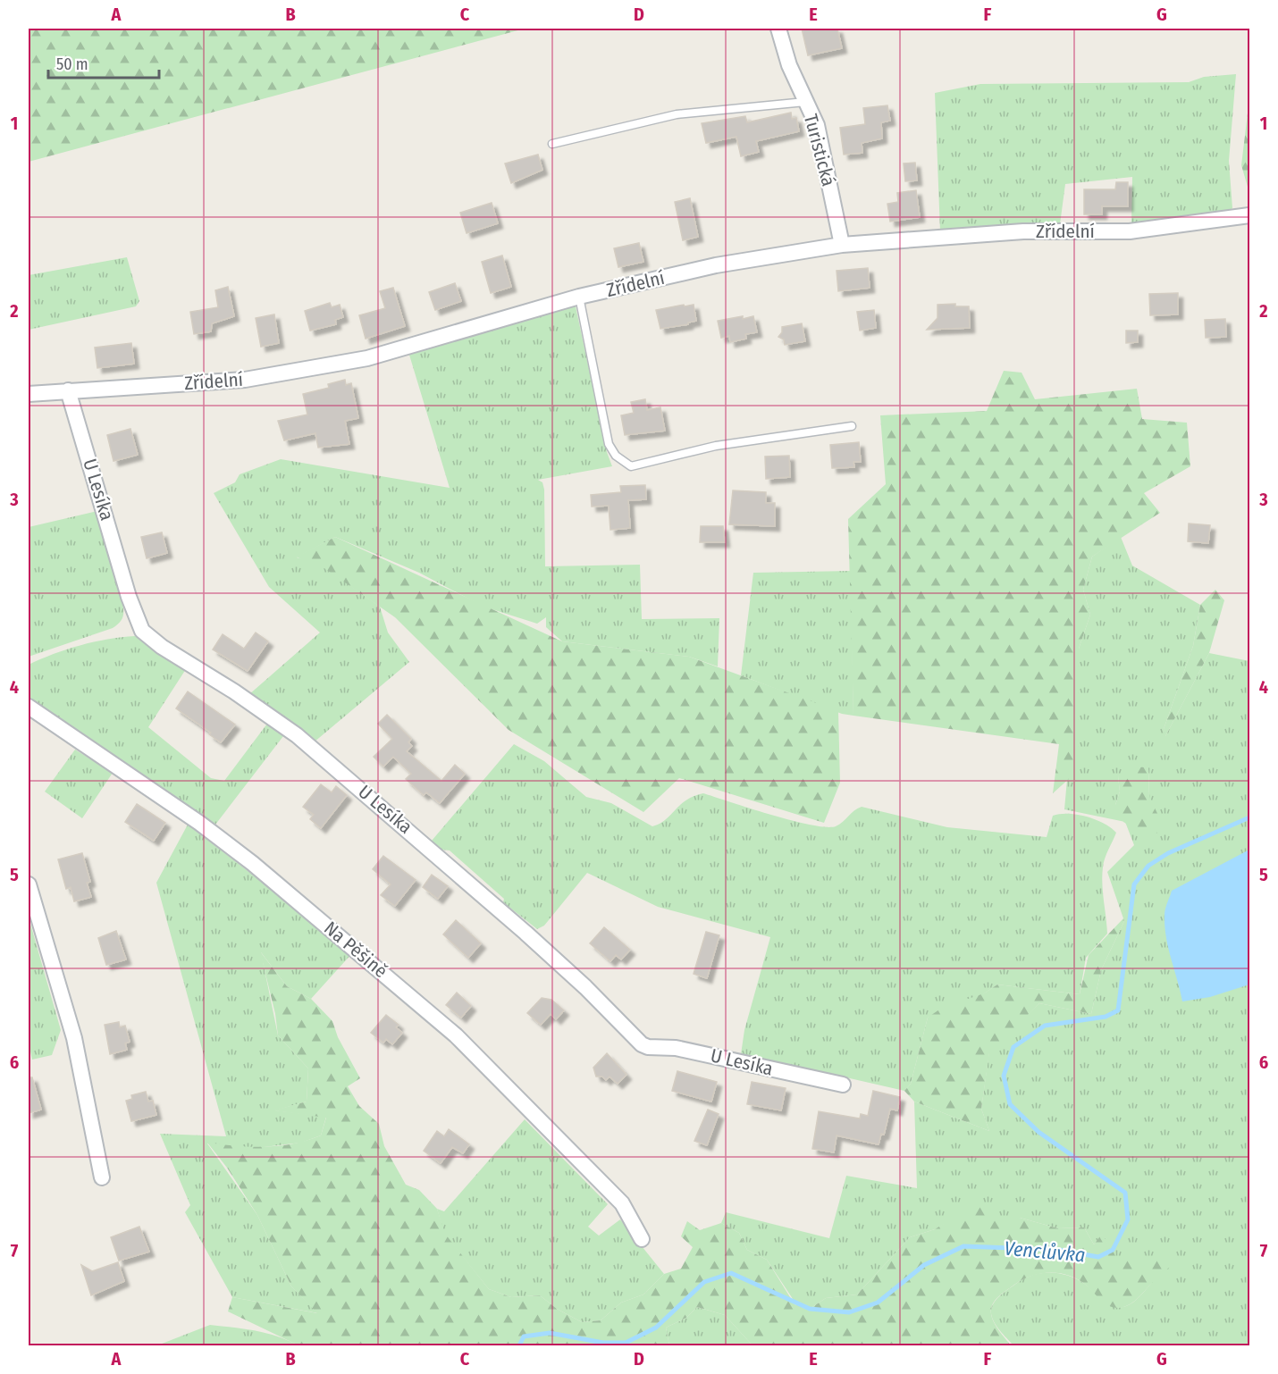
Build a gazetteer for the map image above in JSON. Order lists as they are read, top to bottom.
{
  "streets": {
    "street": [
      "Turistická",
      "Zřídelní",
      "U Lesíka",
      "Na Pěšině"
    ]
  },
  "crossings": [
    ["Turistická", "Zřídelní"],
    ["Zřídelní", "U Lesíka"]
  ],
  "water": ["Venclůvka"],
  "scale_bar": "50 m",
  "grid": {
    "columns": [
      "A",
      "B",
      "C",
      "D",
      "E",
      "F",
      "G"
    ],
    "rows": [
      "1",
      "2",
      "3",
      "4",
      "5",
      "6",
      "7"
    ]
  }
}
